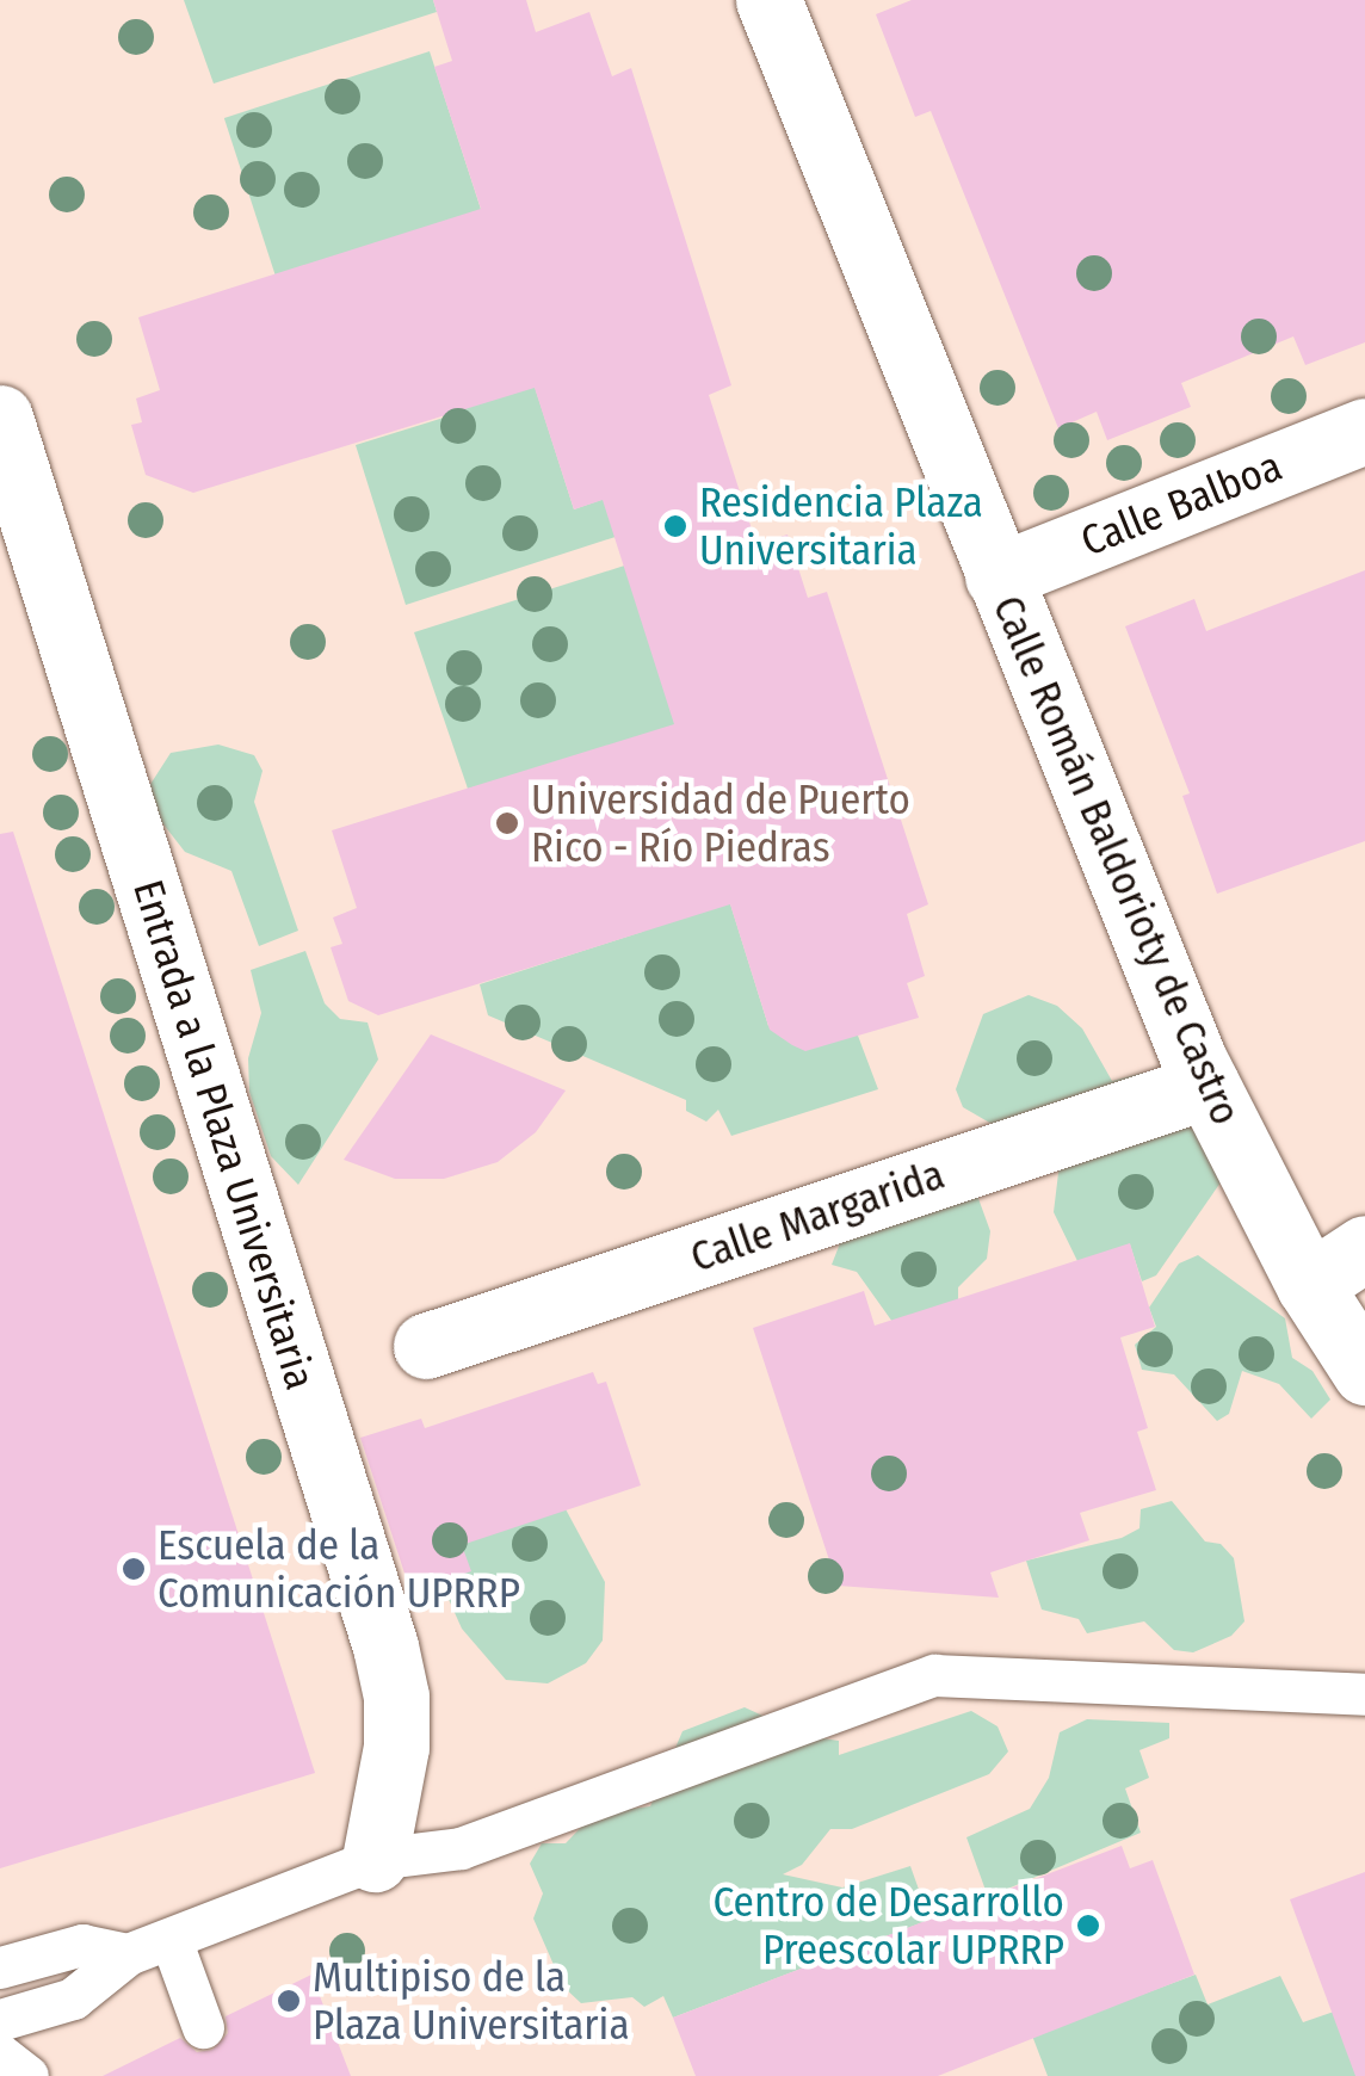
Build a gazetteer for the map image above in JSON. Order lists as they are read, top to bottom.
{
  "streets": {
    "street": [
      "Calle Balboa",
      "Calle Román Baldorioty de Castro",
      "Entrada a la Plaza Universitaria",
      "Calle Margarida"
    ]
  },
  "crossings": [
    ["Calle Balboa", "Calle Román Baldorioty de Castro"],
    ["Calle Román Baldorioty de Castro", "Calle Margarida"]
  ],
  "places": [
    "Residencia Plaza Universitaria",
    "Universidad de Puerto Rico - Río Piedras",
    "Escuela de la Comunicación UPRRP",
    "Centro de Desarrollo Preescolar UPRRP",
    "Multipiso de la Plaza Universitaria"
  ]
}
